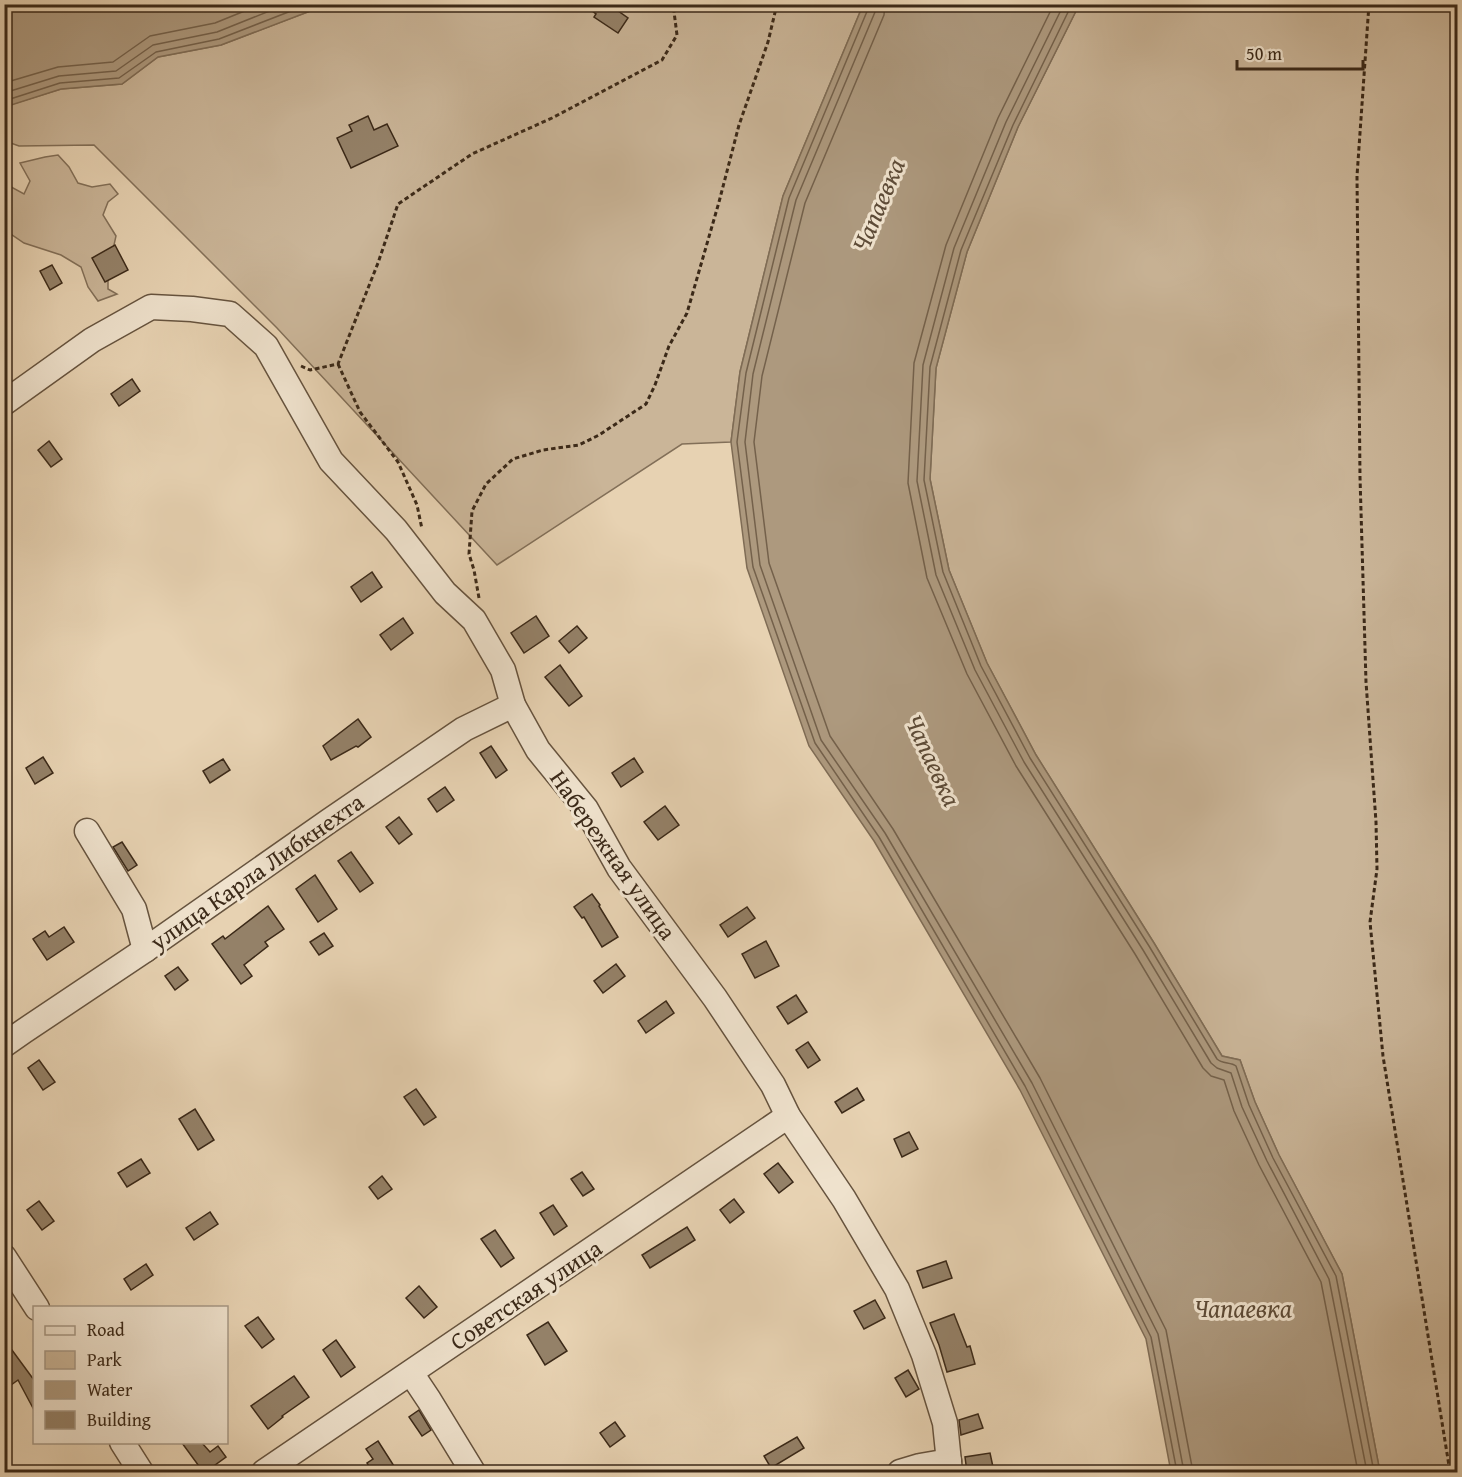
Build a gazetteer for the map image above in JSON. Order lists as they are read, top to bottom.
{
  "streets": {
    "street": ["Набережная улица", "улица Карла Либкнехта", "Советская улица"]
  },
  "crossings": [
    ["Набережная улица", "улица Карла Либкнехта"],
    ["Набережная улица", "Советская улица"]
  ],
  "water": ["Чапаевка"],
  "legend": [
    "Road",
    "Park",
    "Water",
    "Building"
  ],
  "scale_bar": "50 m"
}
